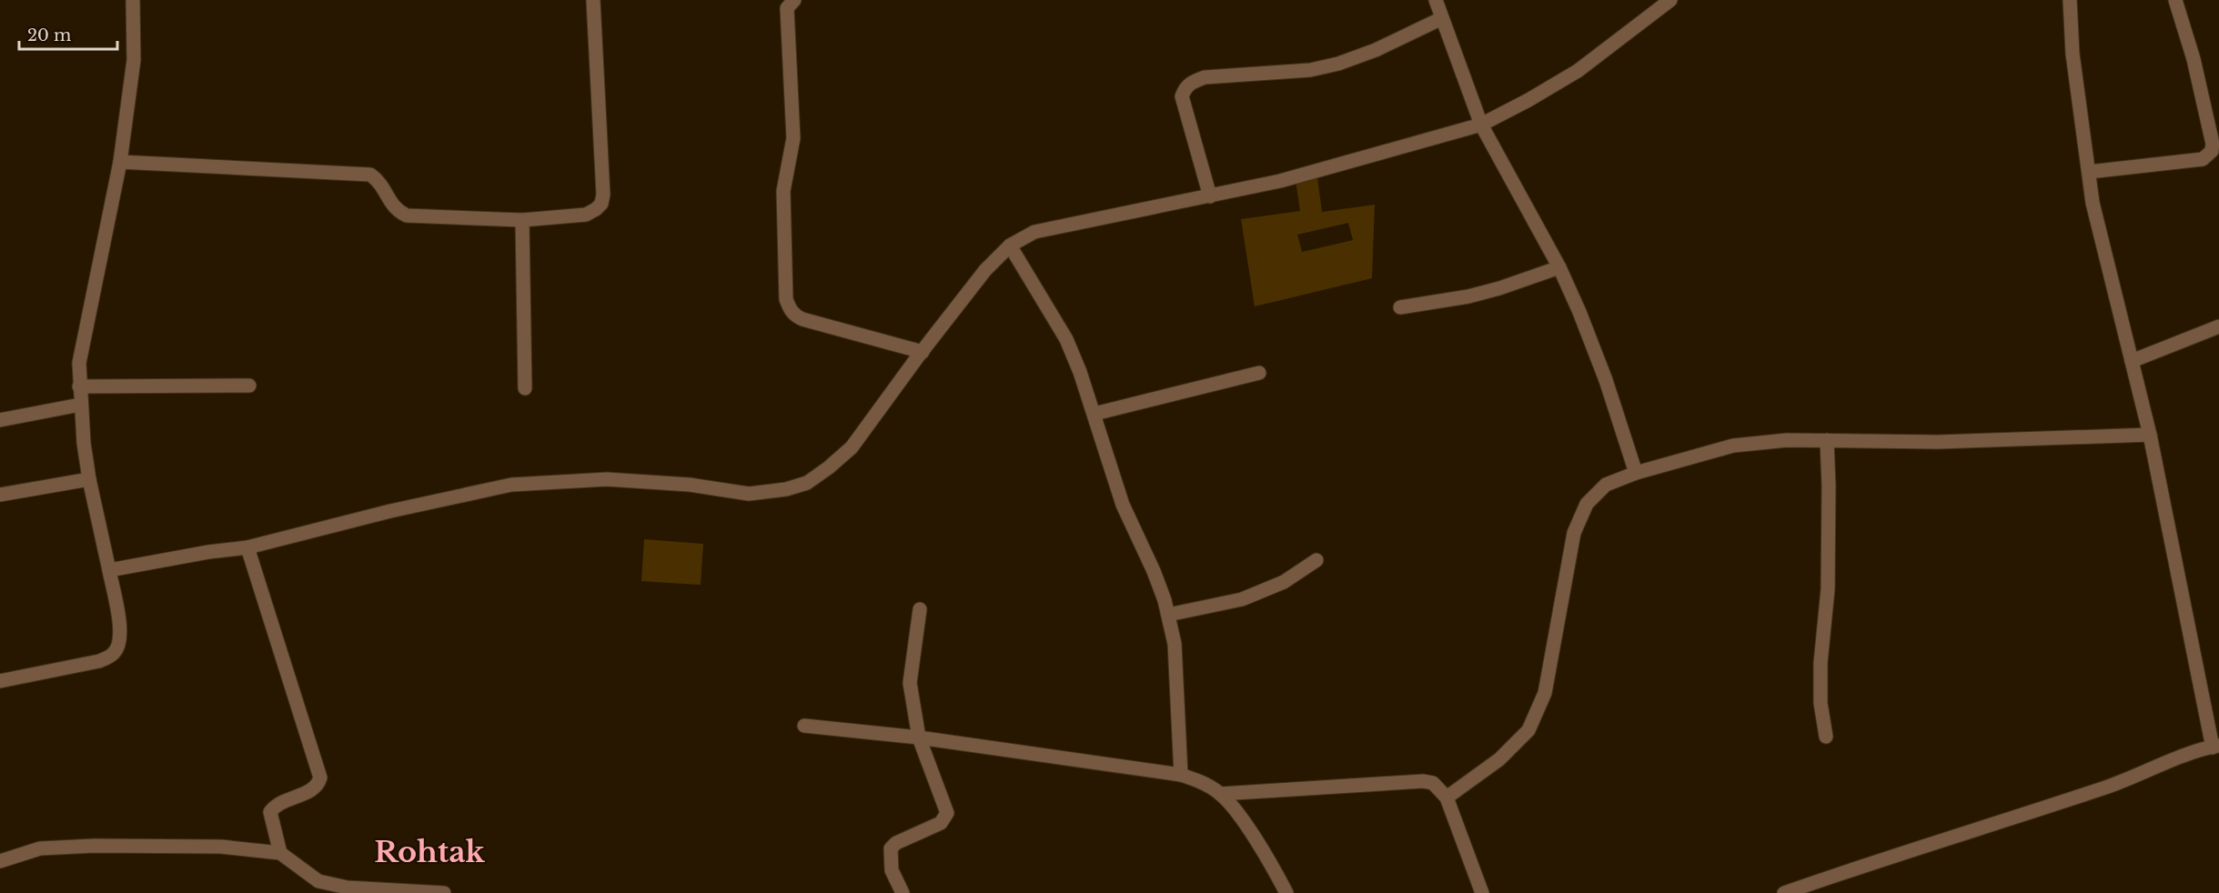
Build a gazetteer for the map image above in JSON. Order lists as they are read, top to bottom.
{
  "districts": ["Rohtak"],
  "scale_bar": "20 m"
}
